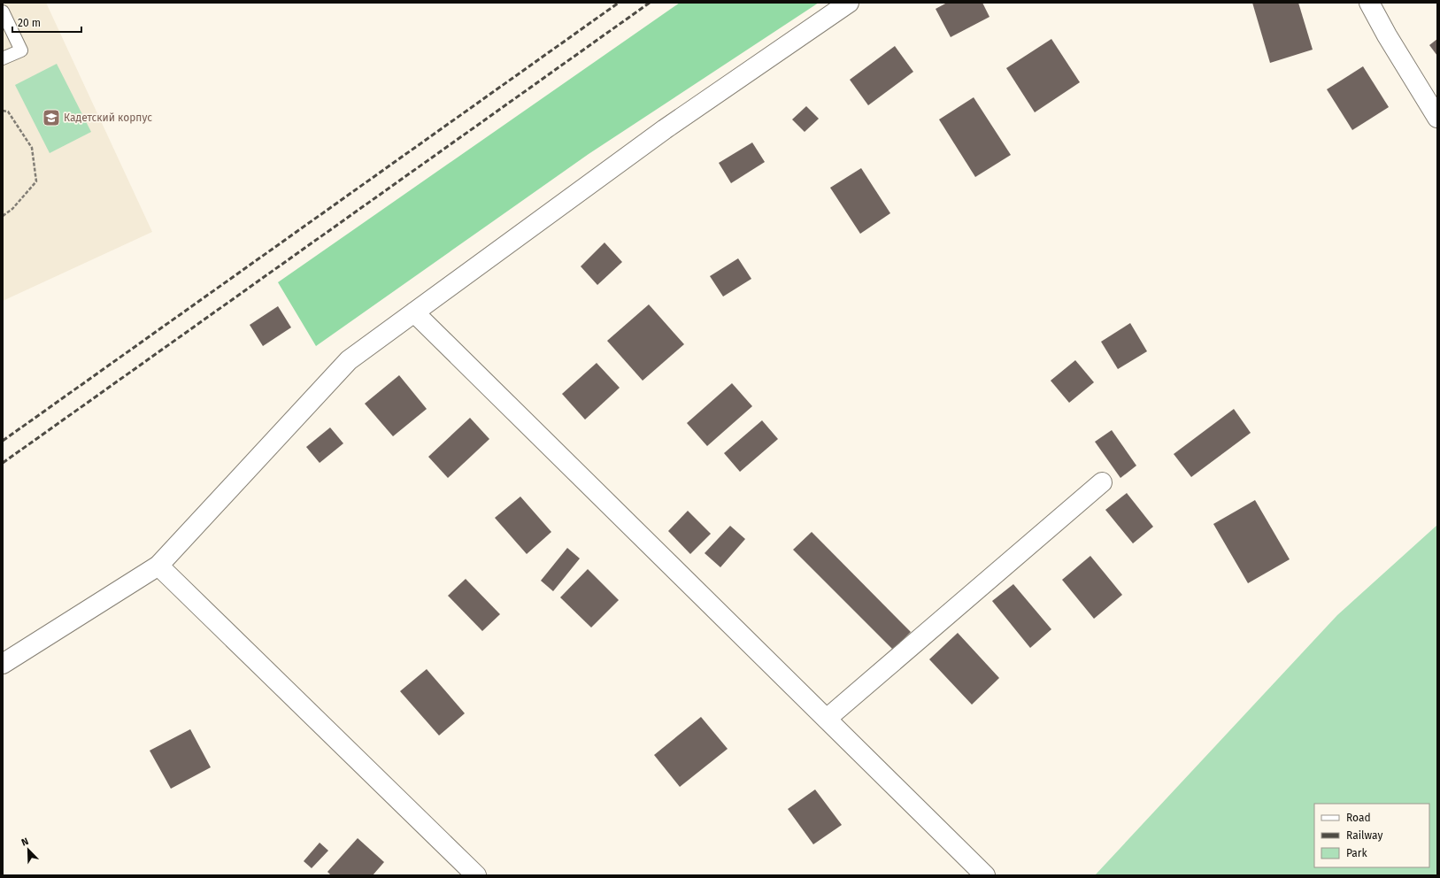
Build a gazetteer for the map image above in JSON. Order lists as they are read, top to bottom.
{
  "places": {
    "school or university": ["Кадетский корпус"]
  },
  "legend": ["Road", "Railway", "Park"],
  "scale_bar": "20 m",
  "north": "top left"
}
